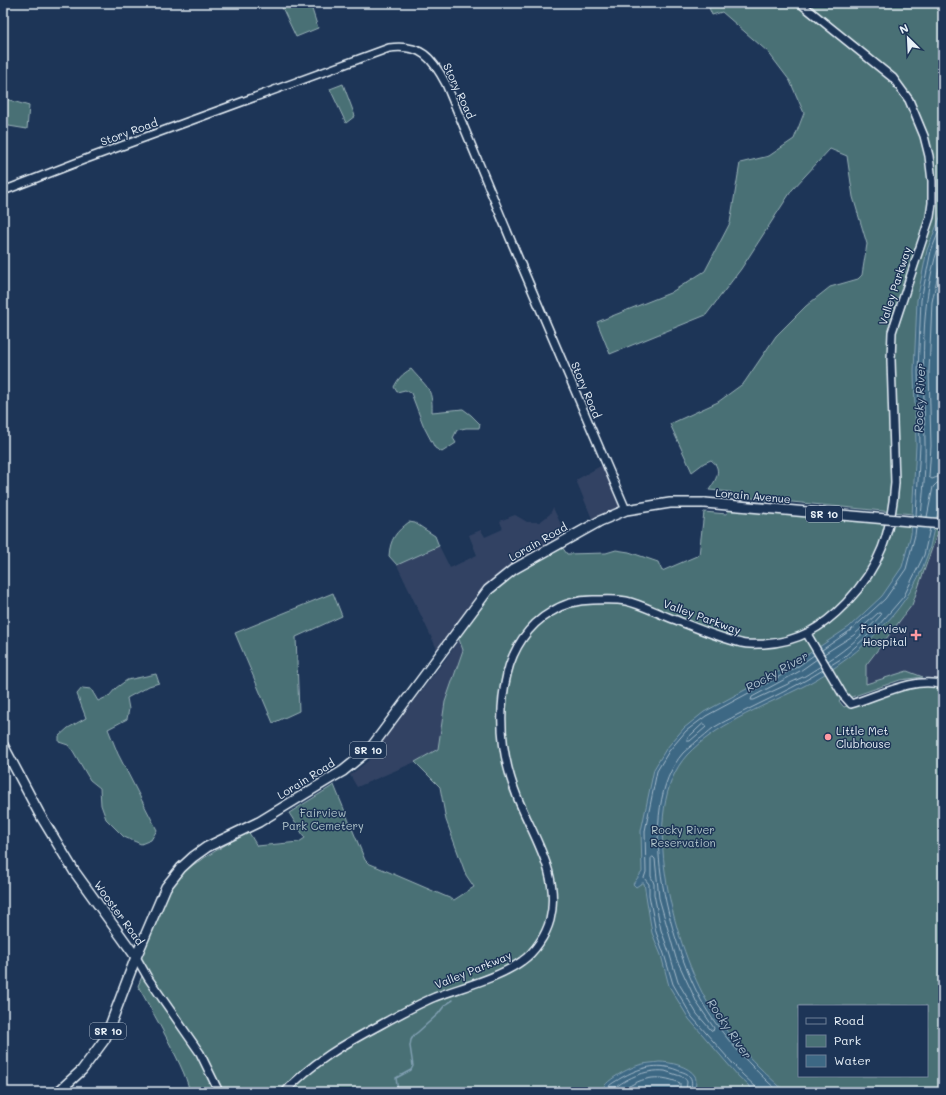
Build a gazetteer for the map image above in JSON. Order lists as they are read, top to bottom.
{
  "streets": {
    "main road": [
      "Lorain Avenue",
      "SR 10",
      "Lorain Road",
      "Wooster Road"
    ],
    "street": ["Story Road", "Valley Parkway"]
  },
  "crossings": [
    ["Story Road", "Lorain Road"],
    ["Lorain Avenue", "Lorain Road"],
    ["Lorain Road", "Wooster Road"]
  ],
  "water": ["Rocky River"],
  "parks": ["Fairview Park Cemetery", "Rocky River Reservation"],
  "places": {
    "health": ["Fairview Hospital"],
    "other": ["Little Met Clubhouse"]
  },
  "legend": ["Road", "Park", "Water"],
  "north": "top left"
}
